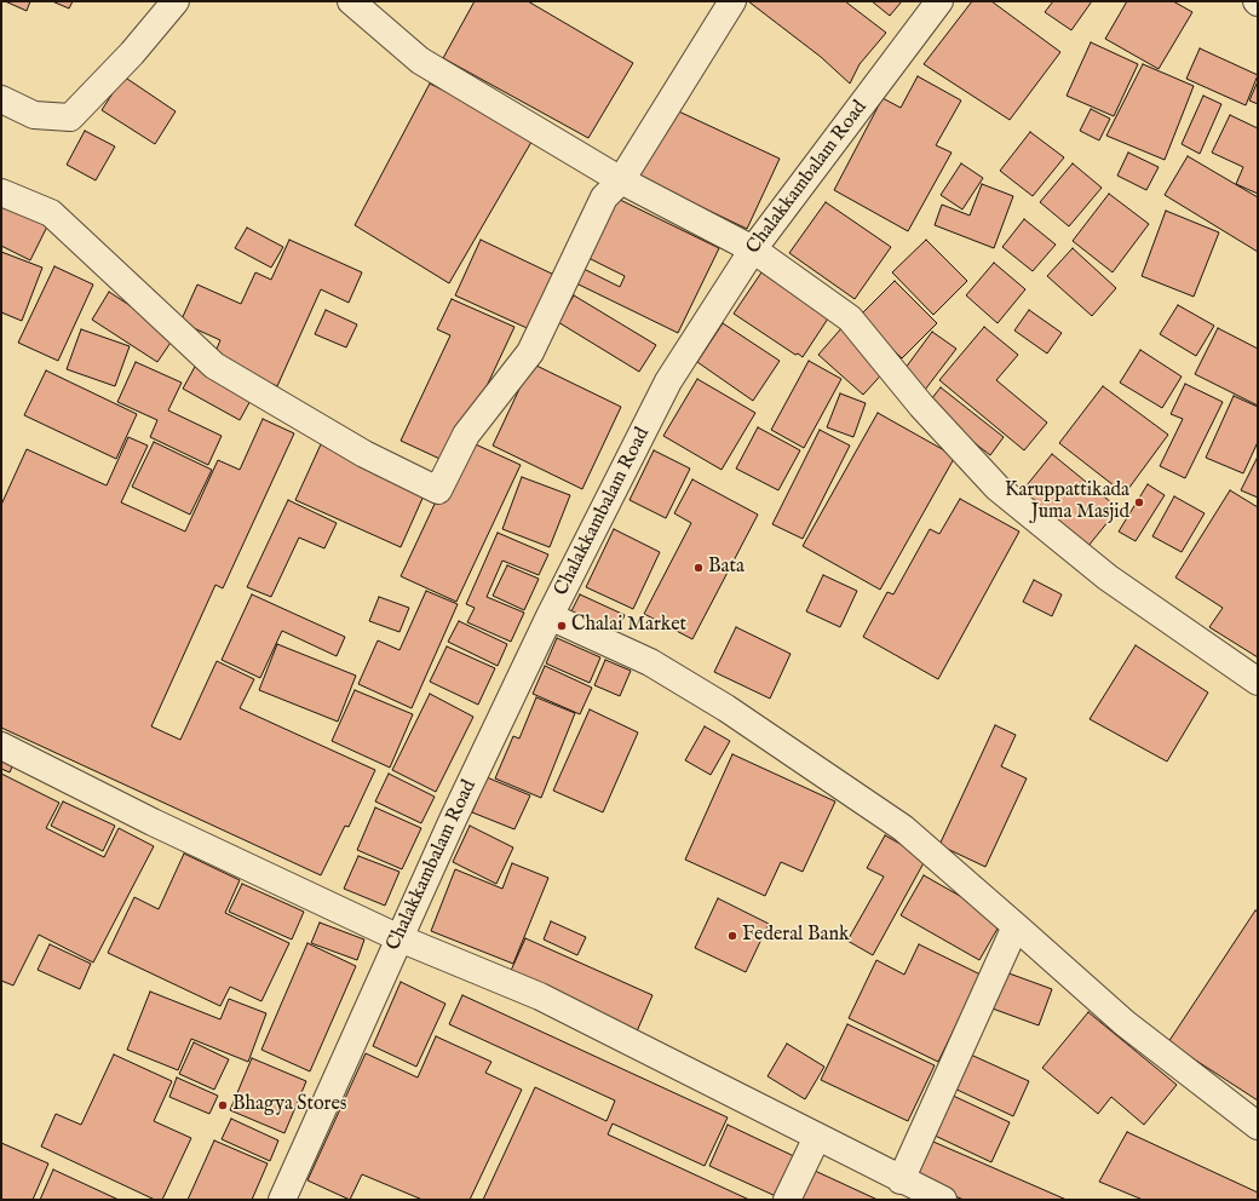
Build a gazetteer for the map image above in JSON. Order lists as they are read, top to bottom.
{
  "streets": {
    "street": ["Chalakkambalam Road"]
  },
  "places": [
    "Karuppattikada Juma Masjid",
    "Bata",
    "Chalai Market",
    "Federal Bank",
    "Bhagya Stores"
  ]
}
